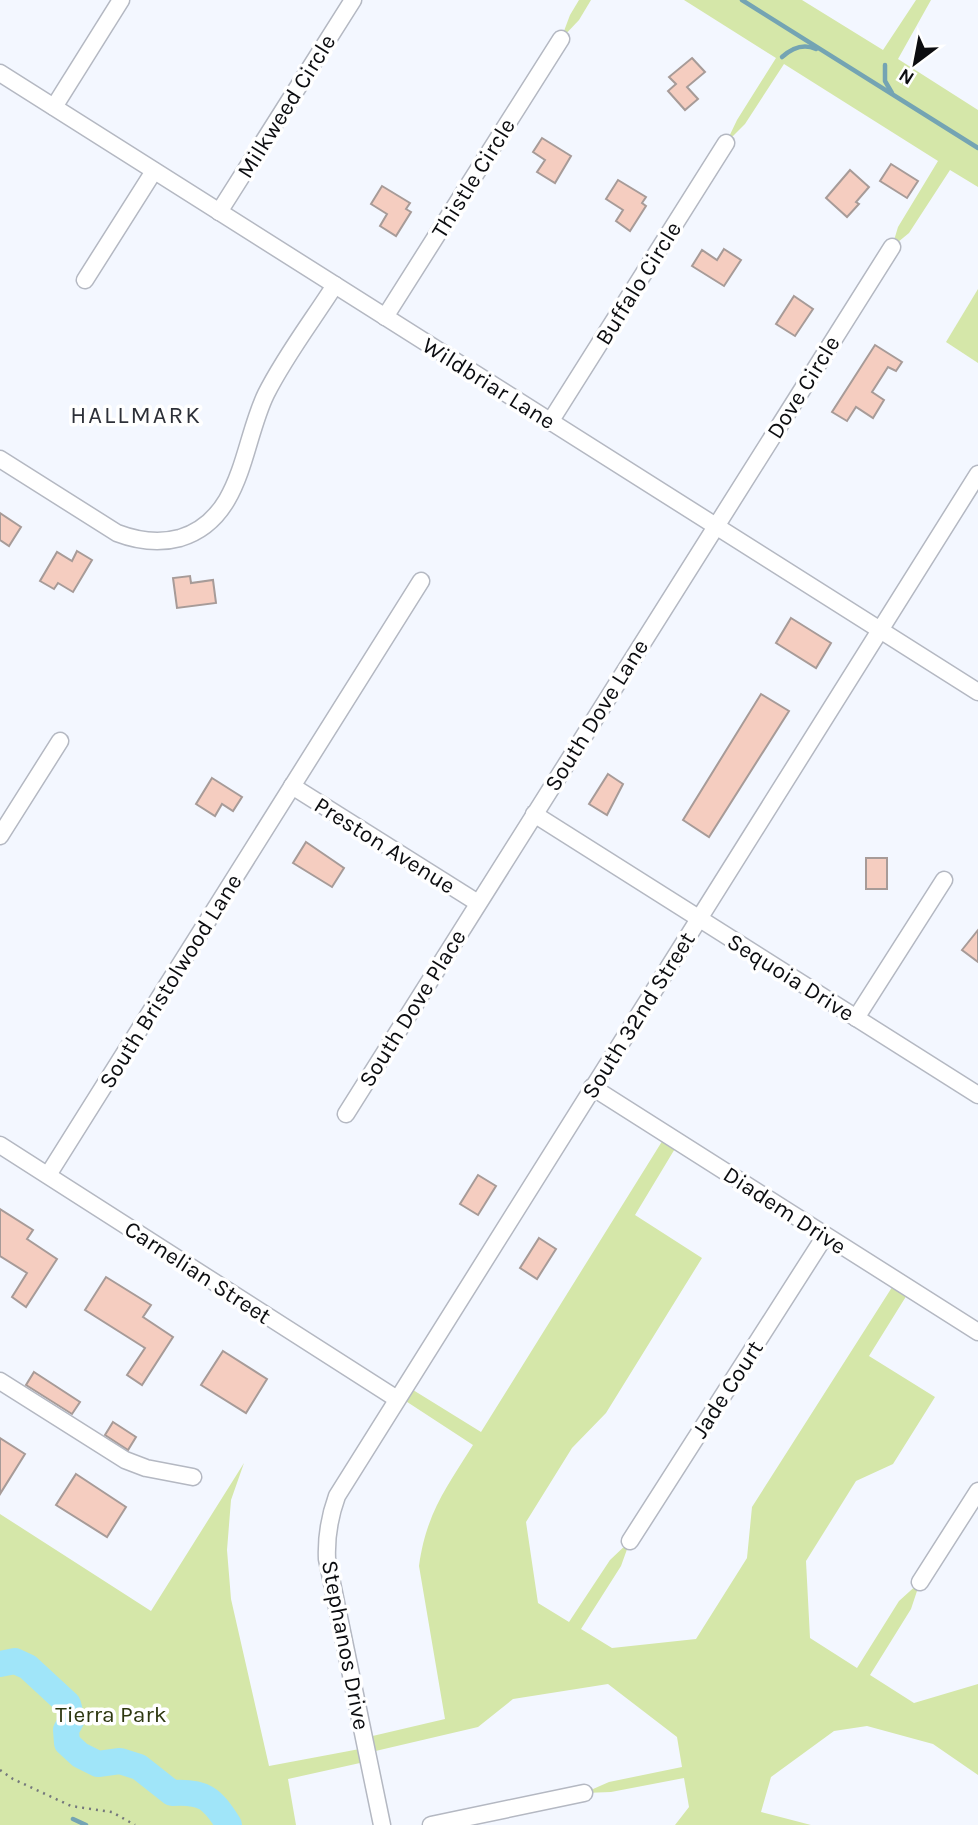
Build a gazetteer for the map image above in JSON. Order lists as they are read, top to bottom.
{
  "streets": {
    "street": [
      "Milkweed Circle",
      "Thistle Circle",
      "Buffalo Circle",
      "Wildbriar Lane",
      "Dove Circle",
      "South Dove Lane",
      "Preston Avenue",
      "Sequoia Drive",
      "South Bristolwood Lane",
      "South Dove Place",
      "South 32nd Street",
      "Diadem Drive",
      "Carnelian Street",
      "Jade Court",
      "Stephanos Drive"
    ]
  },
  "crossings": [
    ["Milkweed Circle", "Wildbriar Lane"],
    ["Thistle Circle", "Wildbriar Lane"],
    ["Buffalo Circle", "Wildbriar Lane"],
    ["Wildbriar Lane", "Dove Circle"],
    ["Wildbriar Lane", "South Dove Lane"],
    ["Wildbriar Lane", "South 32nd Street"],
    ["Dove Circle", "South Dove Lane"],
    ["South Dove Lane", "Preston Avenue"],
    ["South Dove Lane", "Sequoia Drive"],
    ["South Dove Lane", "South Dove Place"],
    ["Preston Avenue", "South Bristolwood Lane"],
    ["Preston Avenue", "South Dove Place"],
    ["Sequoia Drive", "South 32nd Street"],
    ["South Bristolwood Lane", "Carnelian Street"],
    ["South 32nd Street", "Diadem Drive"],
    ["South 32nd Street", "Carnelian Street"],
    ["South 32nd Street", "Stephanos Drive"],
    ["Diadem Drive", "Jade Court"],
    ["Carnelian Street", "Stephanos Drive"]
  ],
  "districts": ["HALLMARK"],
  "parks": ["Tierra Park"],
  "north": "bottom left"
}
